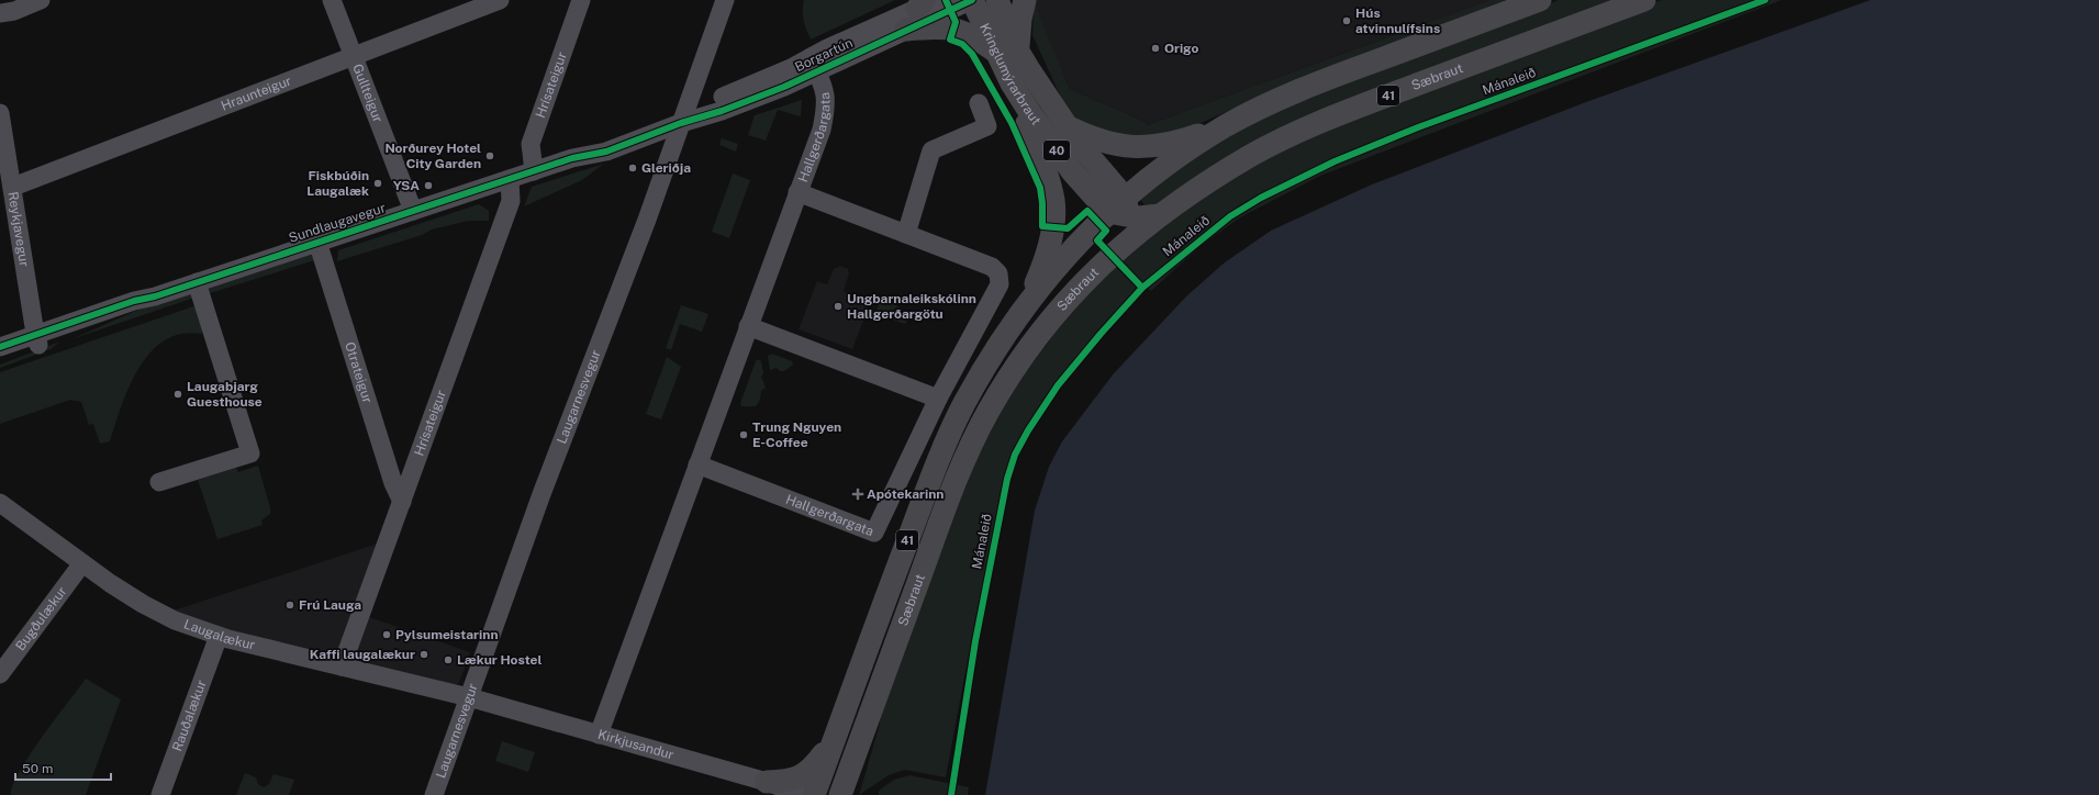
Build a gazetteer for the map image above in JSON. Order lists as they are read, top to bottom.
{
  "streets": {
    "main road": [
      "Kringlumýrarbraut",
      "Sæbraut",
      "41",
      "40"
    ],
    "street": [
      "Borgartún",
      "Hrísateigur",
      "Gullteigur",
      "Hraunteigur",
      "Hallgerðargata",
      "Sundlaugavegur",
      "Reykjavegur",
      "Otrateigur",
      "Laugarnesvegur",
      "Bugðulækur",
      "Laugalækur",
      "Rauðalækur",
      "Kirkjusandur"
    ],
    "cycle path": ["Mánaleið"]
  },
  "crossings": [
    ["Borgartún", "Kringlumýrarbraut"],
    ["Borgartún", "Hallgerðargata"],
    ["Borgartún", "Sundlaugavegur"],
    ["Borgartún", "Laugarnesvegur"],
    ["Kringlumýrarbraut", "Sæbraut"],
    ["Hrísateigur", "Sundlaugavegur"],
    ["Hrísateigur", "Otrateigur"],
    ["Hrísateigur", "Laugalækur"],
    ["Gullteigur", "Hraunteigur"],
    ["Gullteigur", "Sundlaugavegur"],
    ["Hraunteigur", "Reykjavegur"],
    ["Hallgerðargata", "Kirkjusandur"],
    ["Sundlaugavegur", "Reykjavegur"],
    ["Sundlaugavegur", "Otrateigur"],
    ["Sundlaugavegur", "Laugarnesvegur"],
    ["Laugarnesvegur", "Laugalækur"],
    ["Laugarnesvegur", "Kirkjusandur"],
    ["Bugðulækur", "Laugalækur"],
    ["Laugalækur", "Rauðalækur"],
    ["Laugalækur", "Kirkjusandur"]
  ],
  "places": {
    "other": [
      "Hús atvinnulífsins",
      "Origo",
      "Norðurey Hotel City Garden",
      "Gleriðja",
      "Fiskbúðin Laugalæk",
      "YSA",
      "Ungbarnaleikskólinn Hallgerðargötu",
      "Laugabjarg Guesthouse",
      "Trung Nguyen E-Coffee",
      "Frú Lauga",
      "Pylsumeistarinn",
      "Kaffi laugalækur",
      "Lækur Hostel"
    ],
    "health": ["Apótekarinn"]
  },
  "scale_bar": "50 m"
}
